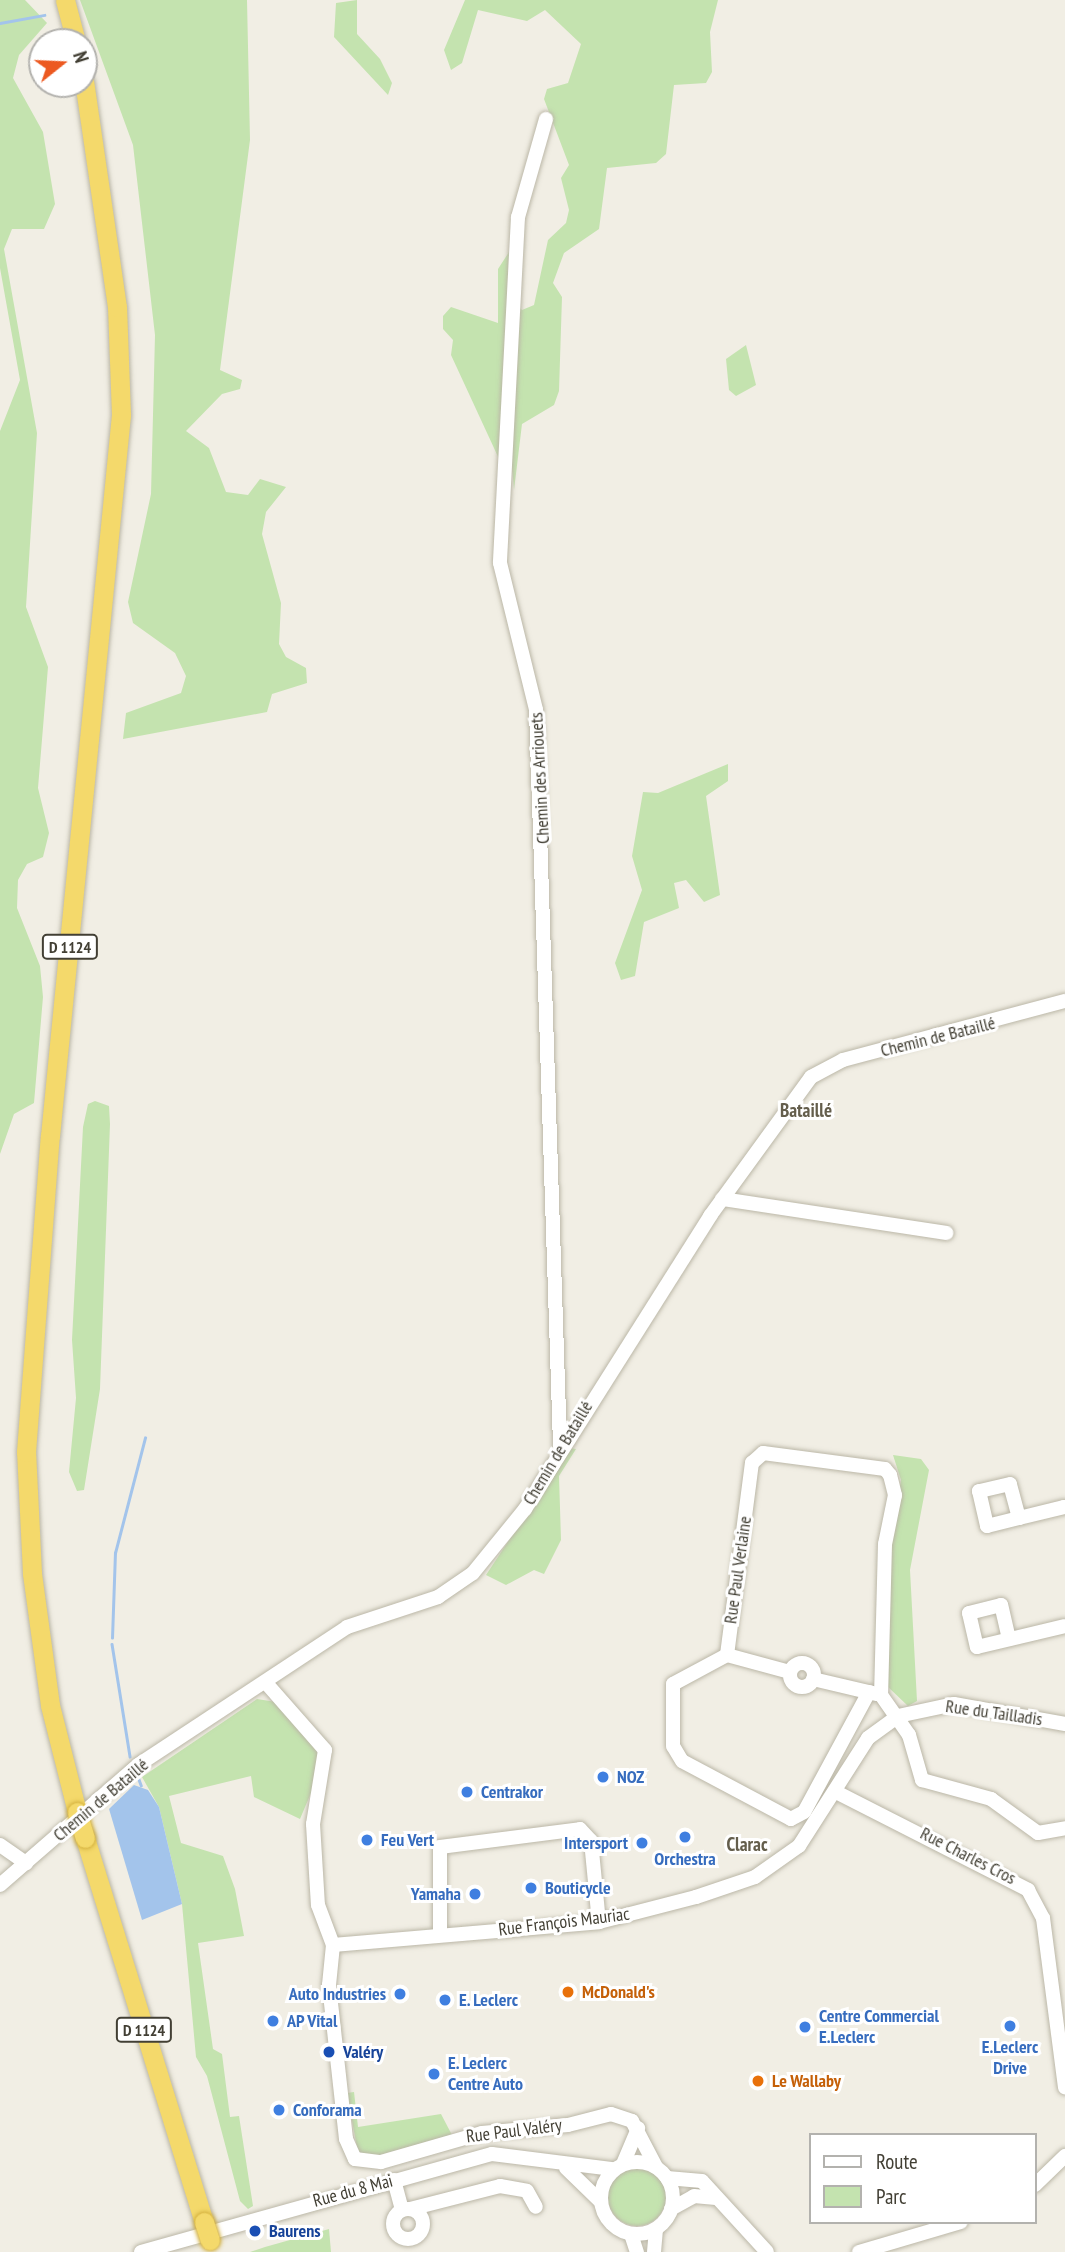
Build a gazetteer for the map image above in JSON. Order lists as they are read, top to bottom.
{
  "streets": {
    "highway": ["D 1124"],
    "street": [
      "Chemin des Arriouets",
      "Chemin de Bataillé",
      "Rue Paul Verlaine",
      "Rue du Tailladis",
      "Rue Charles Cros",
      "Rue François Mauriac",
      "Rue Paul Valéry",
      "Rue du 8 Mai"
    ]
  },
  "crossings": [
    ["Chemin des Arriouets", "Chemin de Bataillé"],
    ["Rue du Tailladis", "Rue Charles Cros"],
    ["Rue du Tailladis", "Rue François Mauriac"],
    ["Rue Charles Cros", "Rue François Mauriac"],
    ["Rue François Mauriac", "Rue Paul Valéry"]
  ],
  "districts": ["Bataillé", "Clarac"],
  "places": [
    "NOZ",
    "Centrakor",
    "Orchestra",
    "Feu Vert",
    "Intersport",
    "Bouticycle",
    "Yamaha",
    "McDonald's",
    "Auto Industries",
    "E. Leclerc",
    "AP Vital",
    "E.Leclerc Drive",
    "Centre Commercial E.Leclerc",
    "Valéry",
    "E. Leclerc Centre Auto",
    "Le Wallaby",
    "Conforama",
    "Baurens"
  ],
  "legend": ["Route", "Parc"],
  "north": "right"
}
